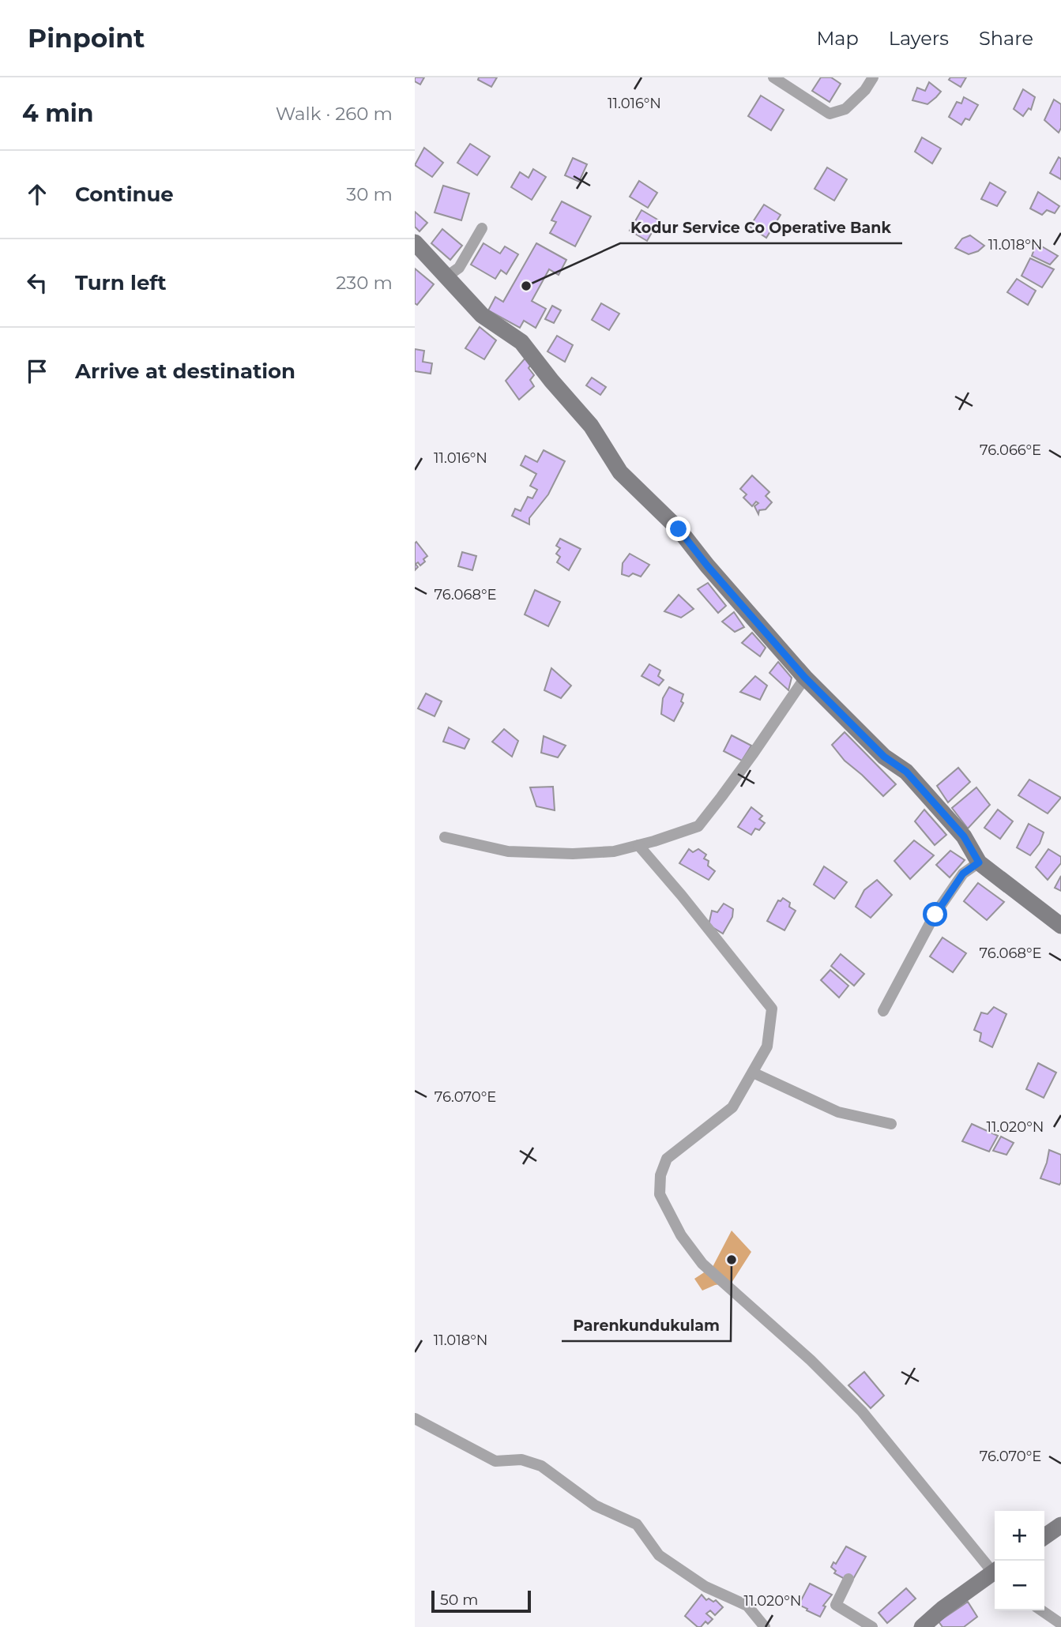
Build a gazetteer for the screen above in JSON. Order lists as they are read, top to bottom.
{
  "places": ["Kodur Service Co Operative Bank", "Parenkundukulam"],
  "scale_bar": "50 m",
  "page": {
    "header": "Pinpoint",
    "nav": ["Map", "Layers", "Share"],
    "heading": ["4 min", "Walk · 260 m"],
    "list": [
      ["Continue", "30 m"],
      ["Turn left", "230 m"],
      "Arrive at destination"
    ],
    "map_buttons": ["+", "−"],
    "scale": "50 m"
  },
  "coordinates": [
    "11.016°N",
    "11.018°N",
    "76.066°E",
    "76.068°E",
    "76.070°E",
    "11.020°N"
  ]
}
